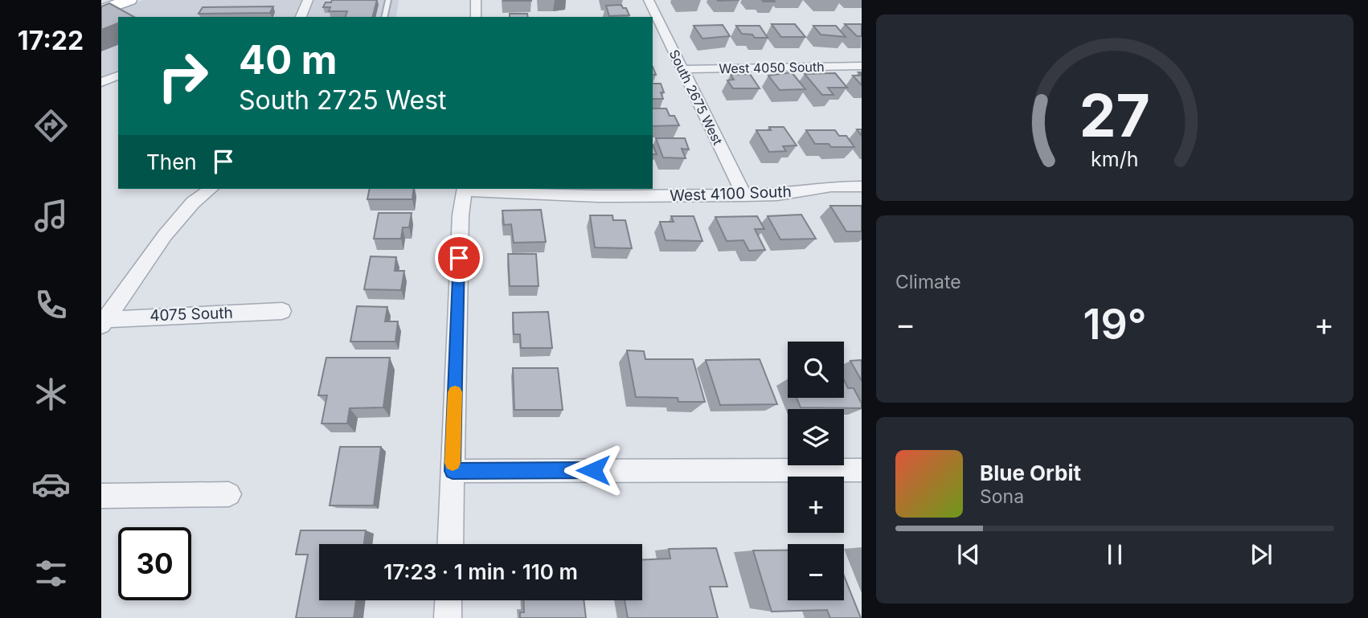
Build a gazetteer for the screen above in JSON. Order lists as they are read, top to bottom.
{
  "streets": {
    "street": [
      "West 4050 South",
      "South 2675 West",
      "West 4100 South",
      "4075 South"
    ]
  },
  "crossings": [
    ["West 4050 South", "South 2675 West"],
    ["South 2675 West", "West 4100 South"]
  ],
  "page": {
    "tabs": "17:22",
    "turn": ["40 m", "South 2725 West"],
    "then": "Then",
    "tile": "Climate",
    "heat": ["−", "19°", "+"],
    "map_buttons": ["+", "−"],
    "song": ["Blue Orbit", "Sona"],
    "limit": "30",
    "trip": "17:23 · 1 min · 110 m",
    "gauge": ["27", "km/h"]
  }
}
